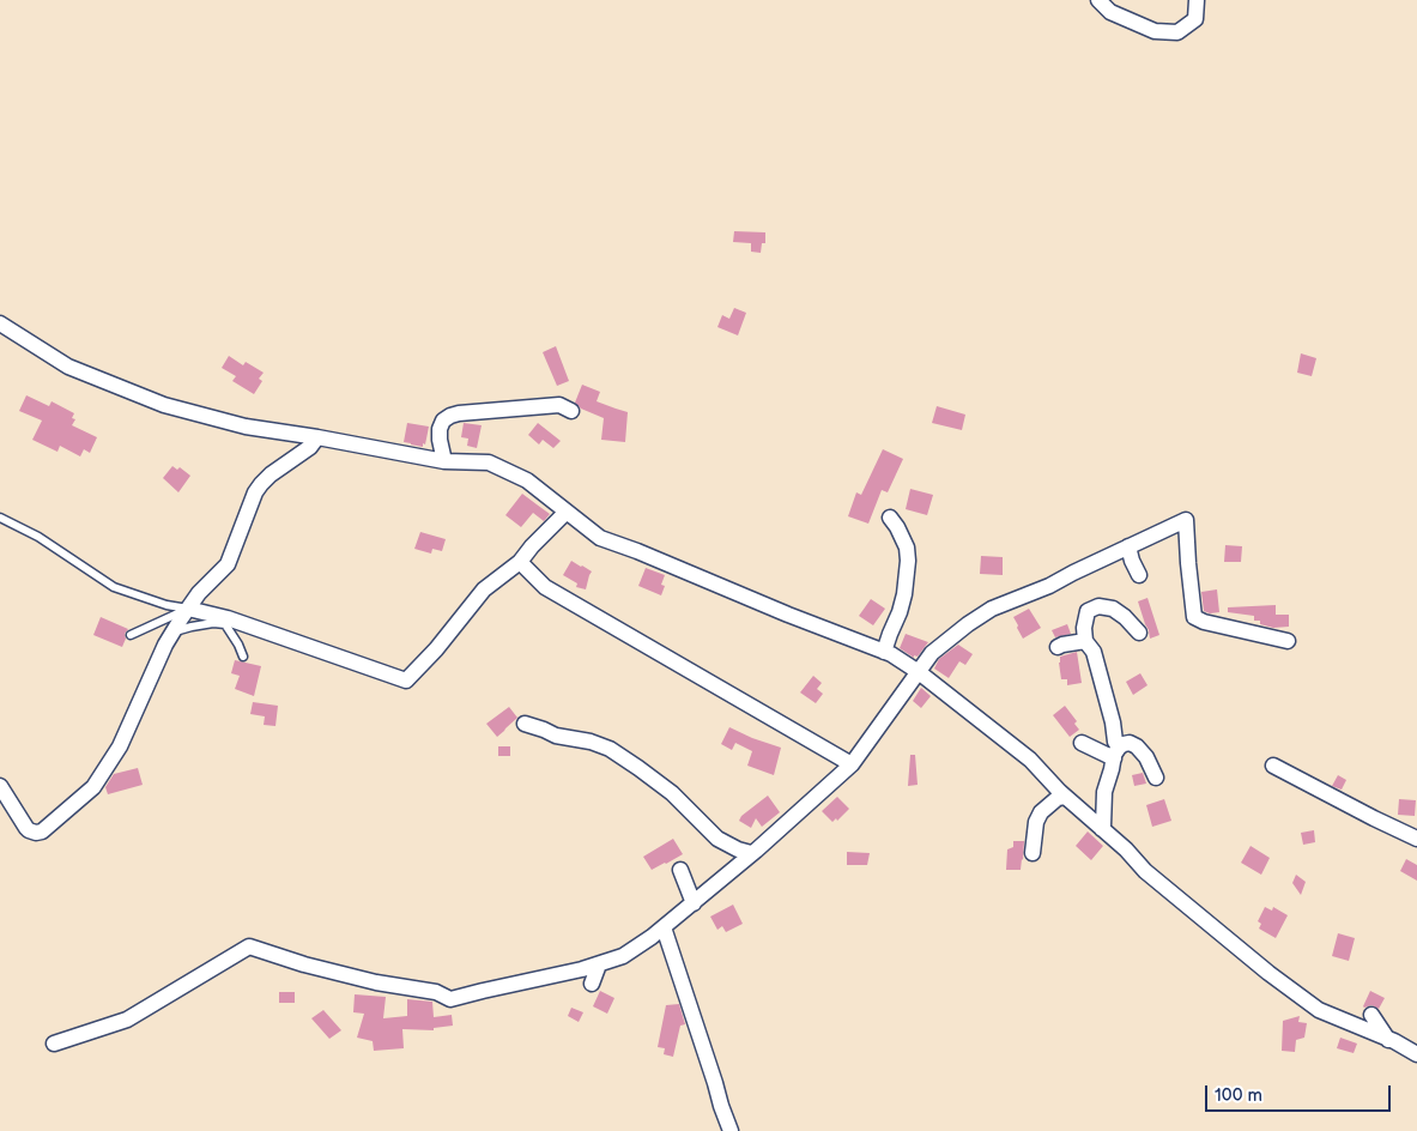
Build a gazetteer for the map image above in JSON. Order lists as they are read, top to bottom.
{
  "scale_bar": "100 m"
}
